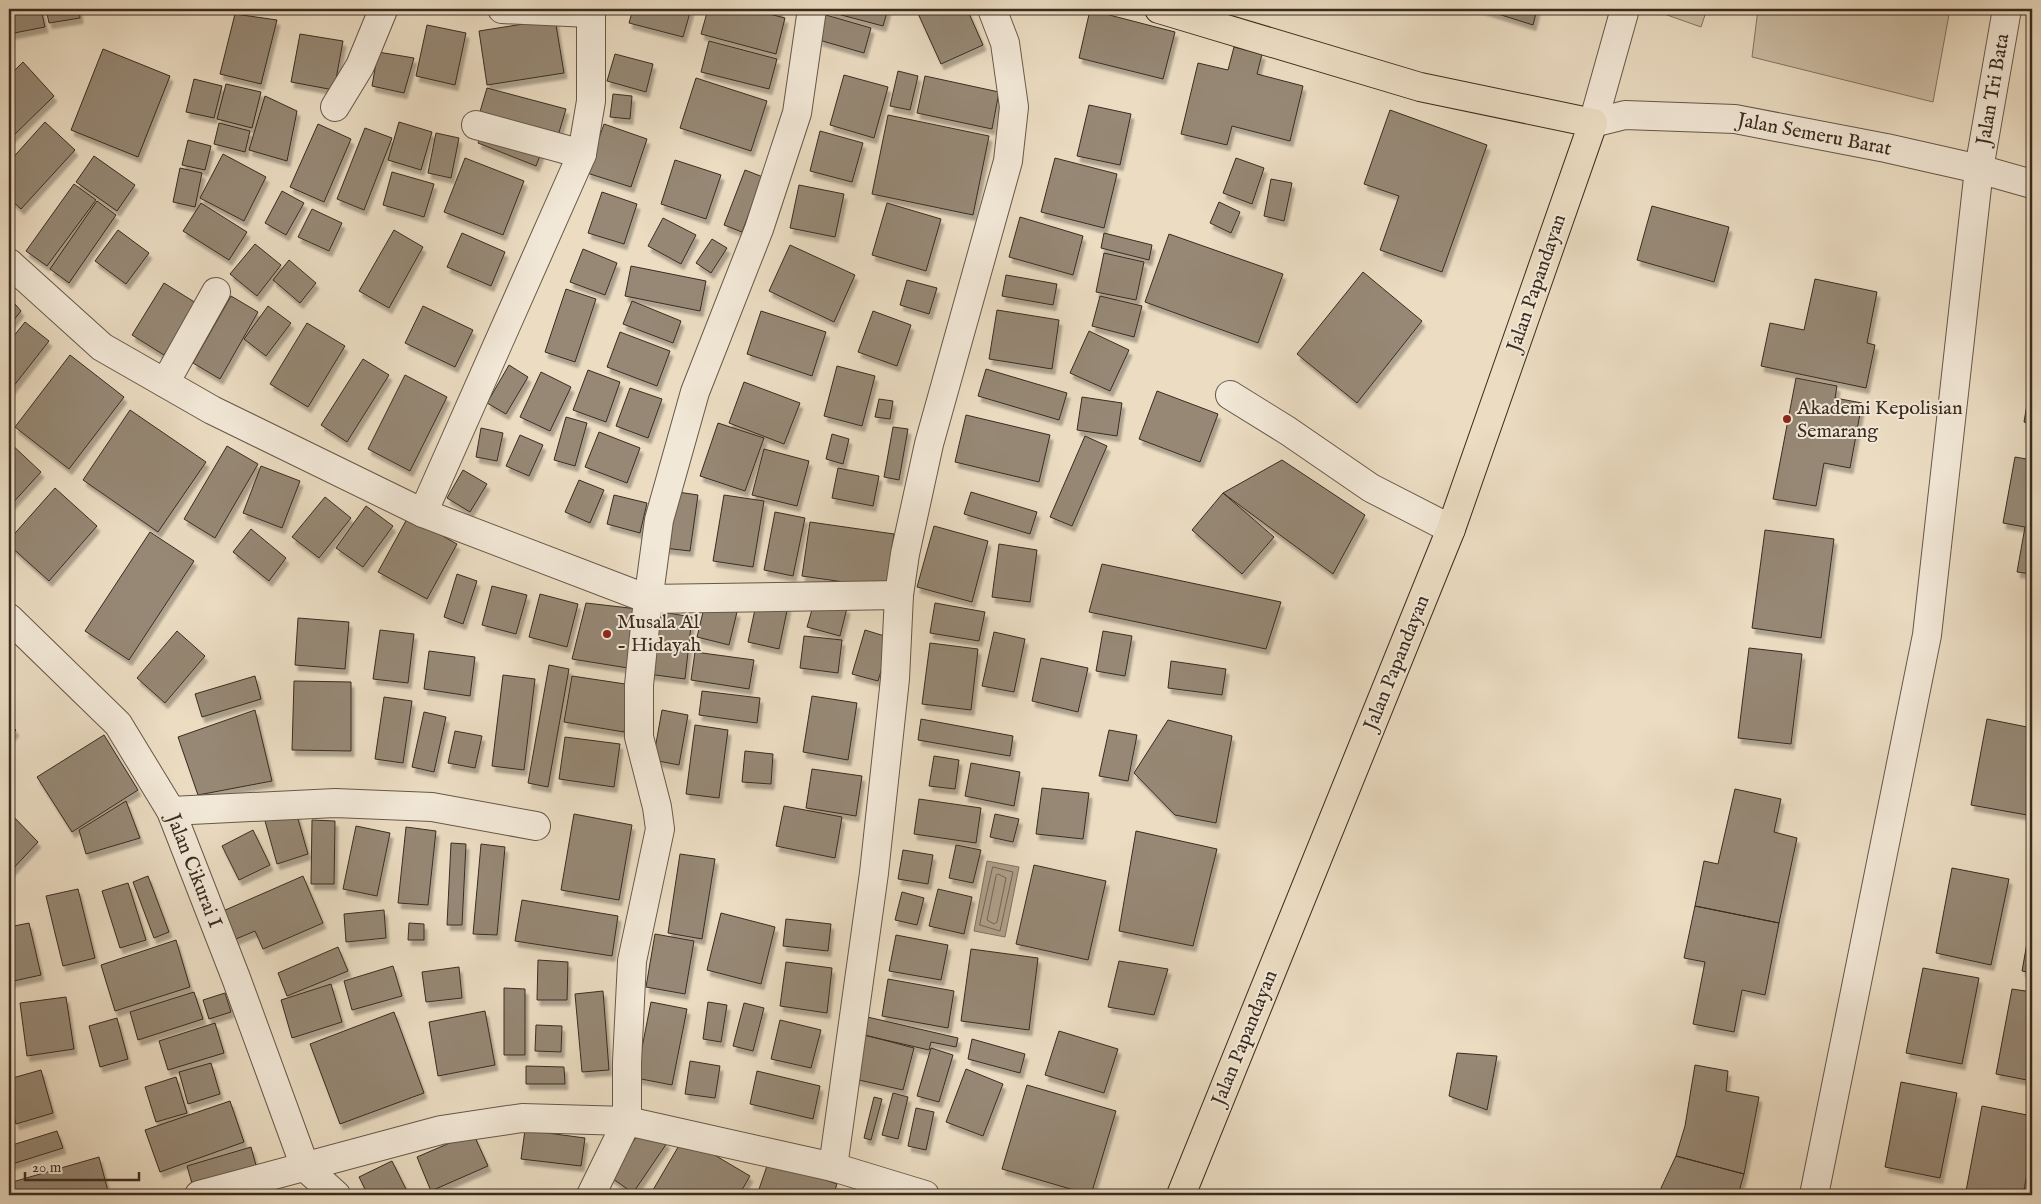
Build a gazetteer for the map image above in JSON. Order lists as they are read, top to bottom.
{
  "streets": {
    "main road": ["Jalan Papandayan"],
    "street": ["Jalan Tri Bata", "Jalan Semeru Barat", "Jalan Cikurai I"]
  },
  "crossings": [
    ["Jalan Tri Bata", "Jalan Semeru Barat"],
    ["Jalan Semeru Barat", "Jalan Papandayan"]
  ],
  "places": ["Akademi Kepolisian Semarang", "Musala Al - Hidayah"],
  "scale_bar": "20 m"
}
